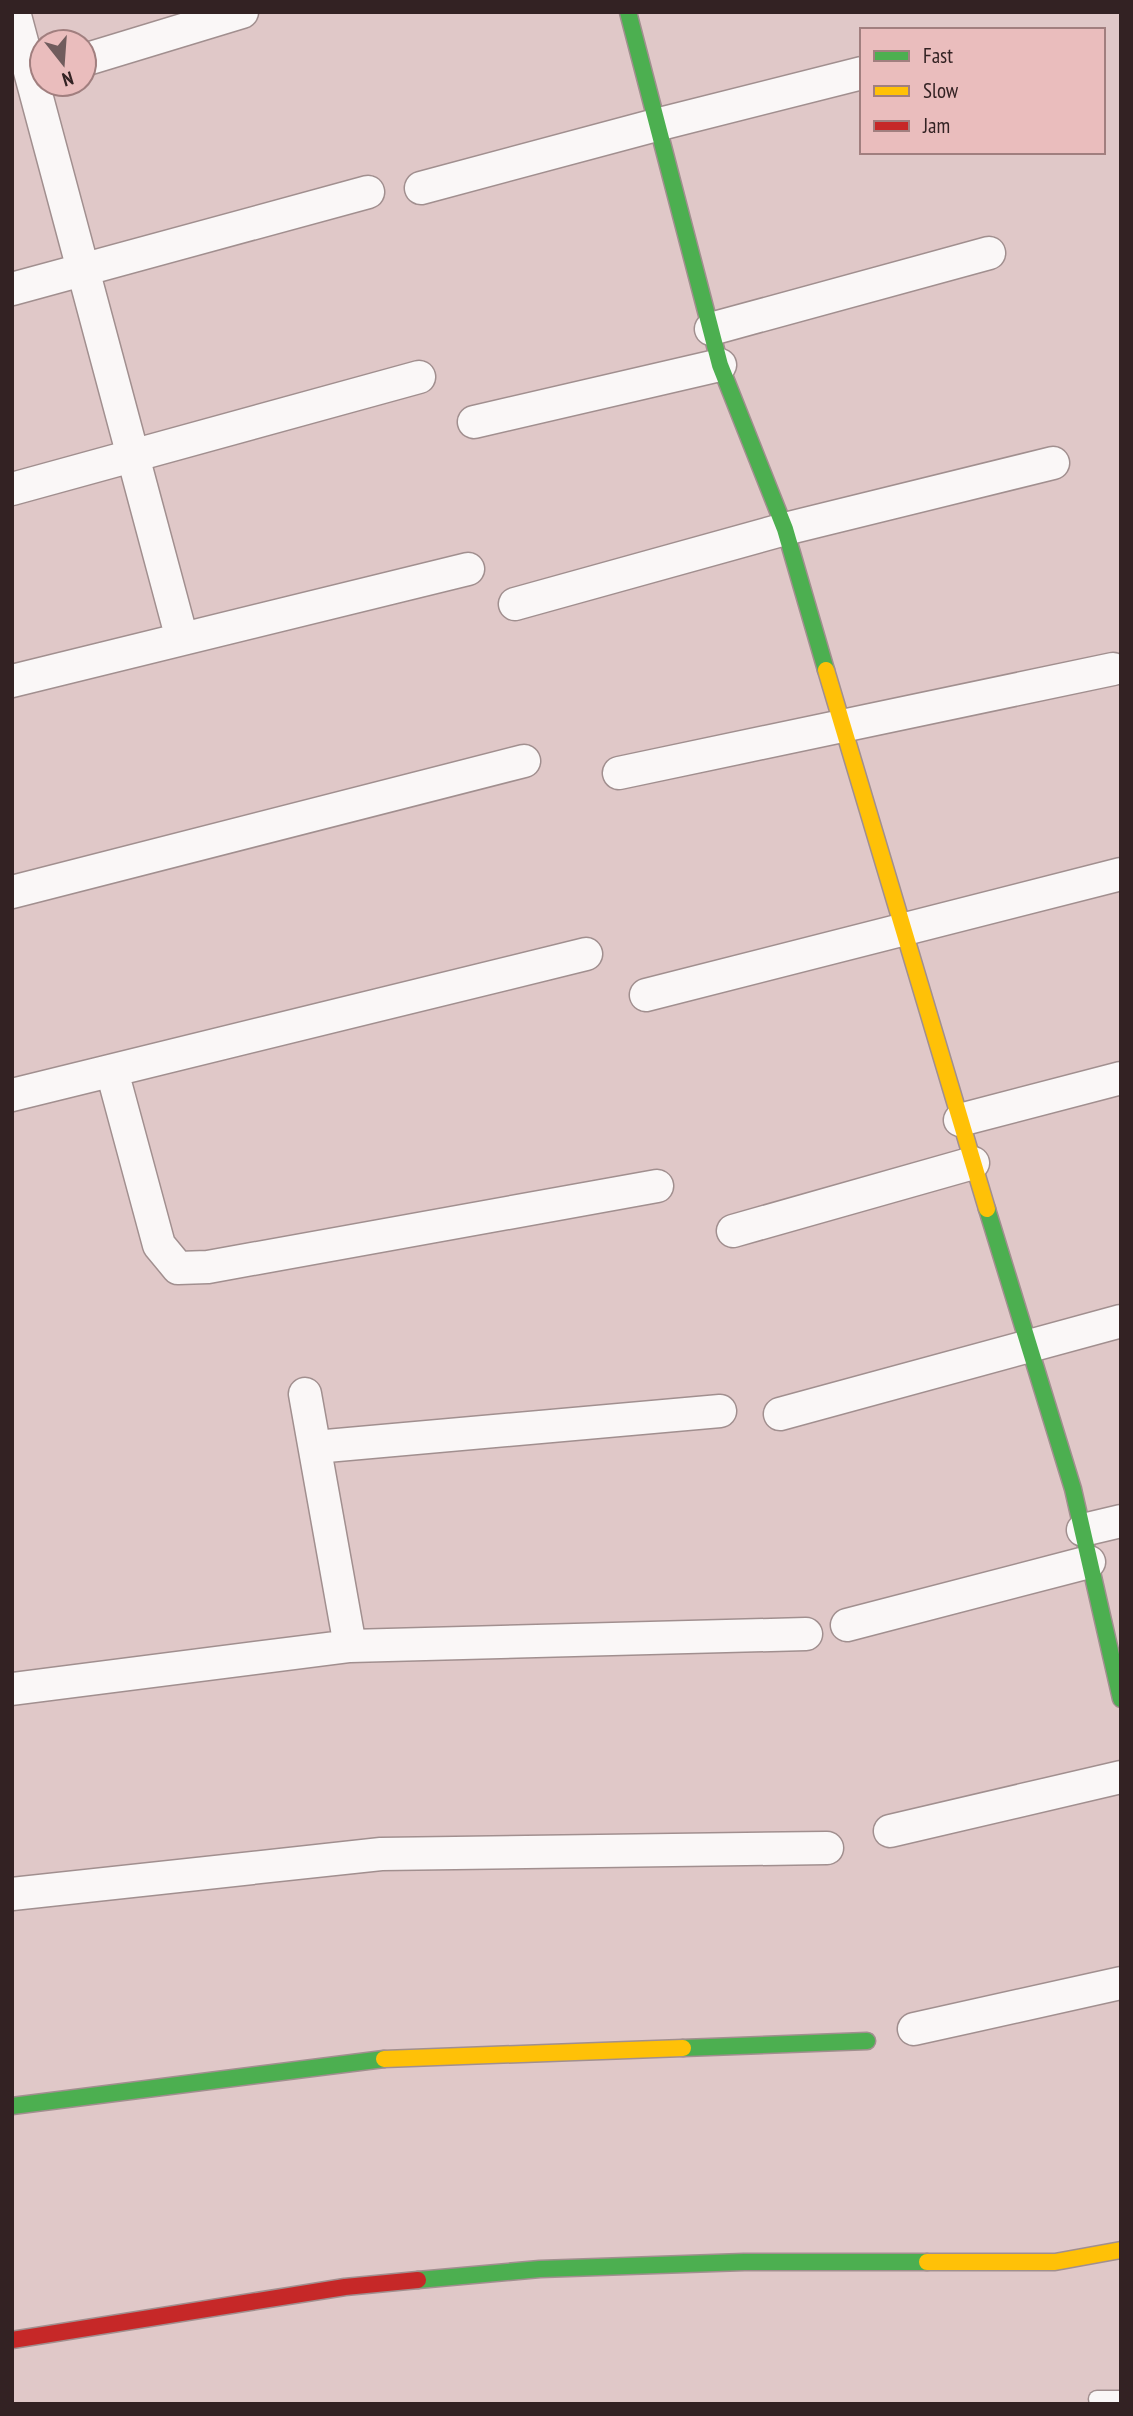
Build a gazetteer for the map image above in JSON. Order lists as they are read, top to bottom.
{
  "legend": ["Fast", "Slow", "Jam"],
  "north": "bottom"
}
